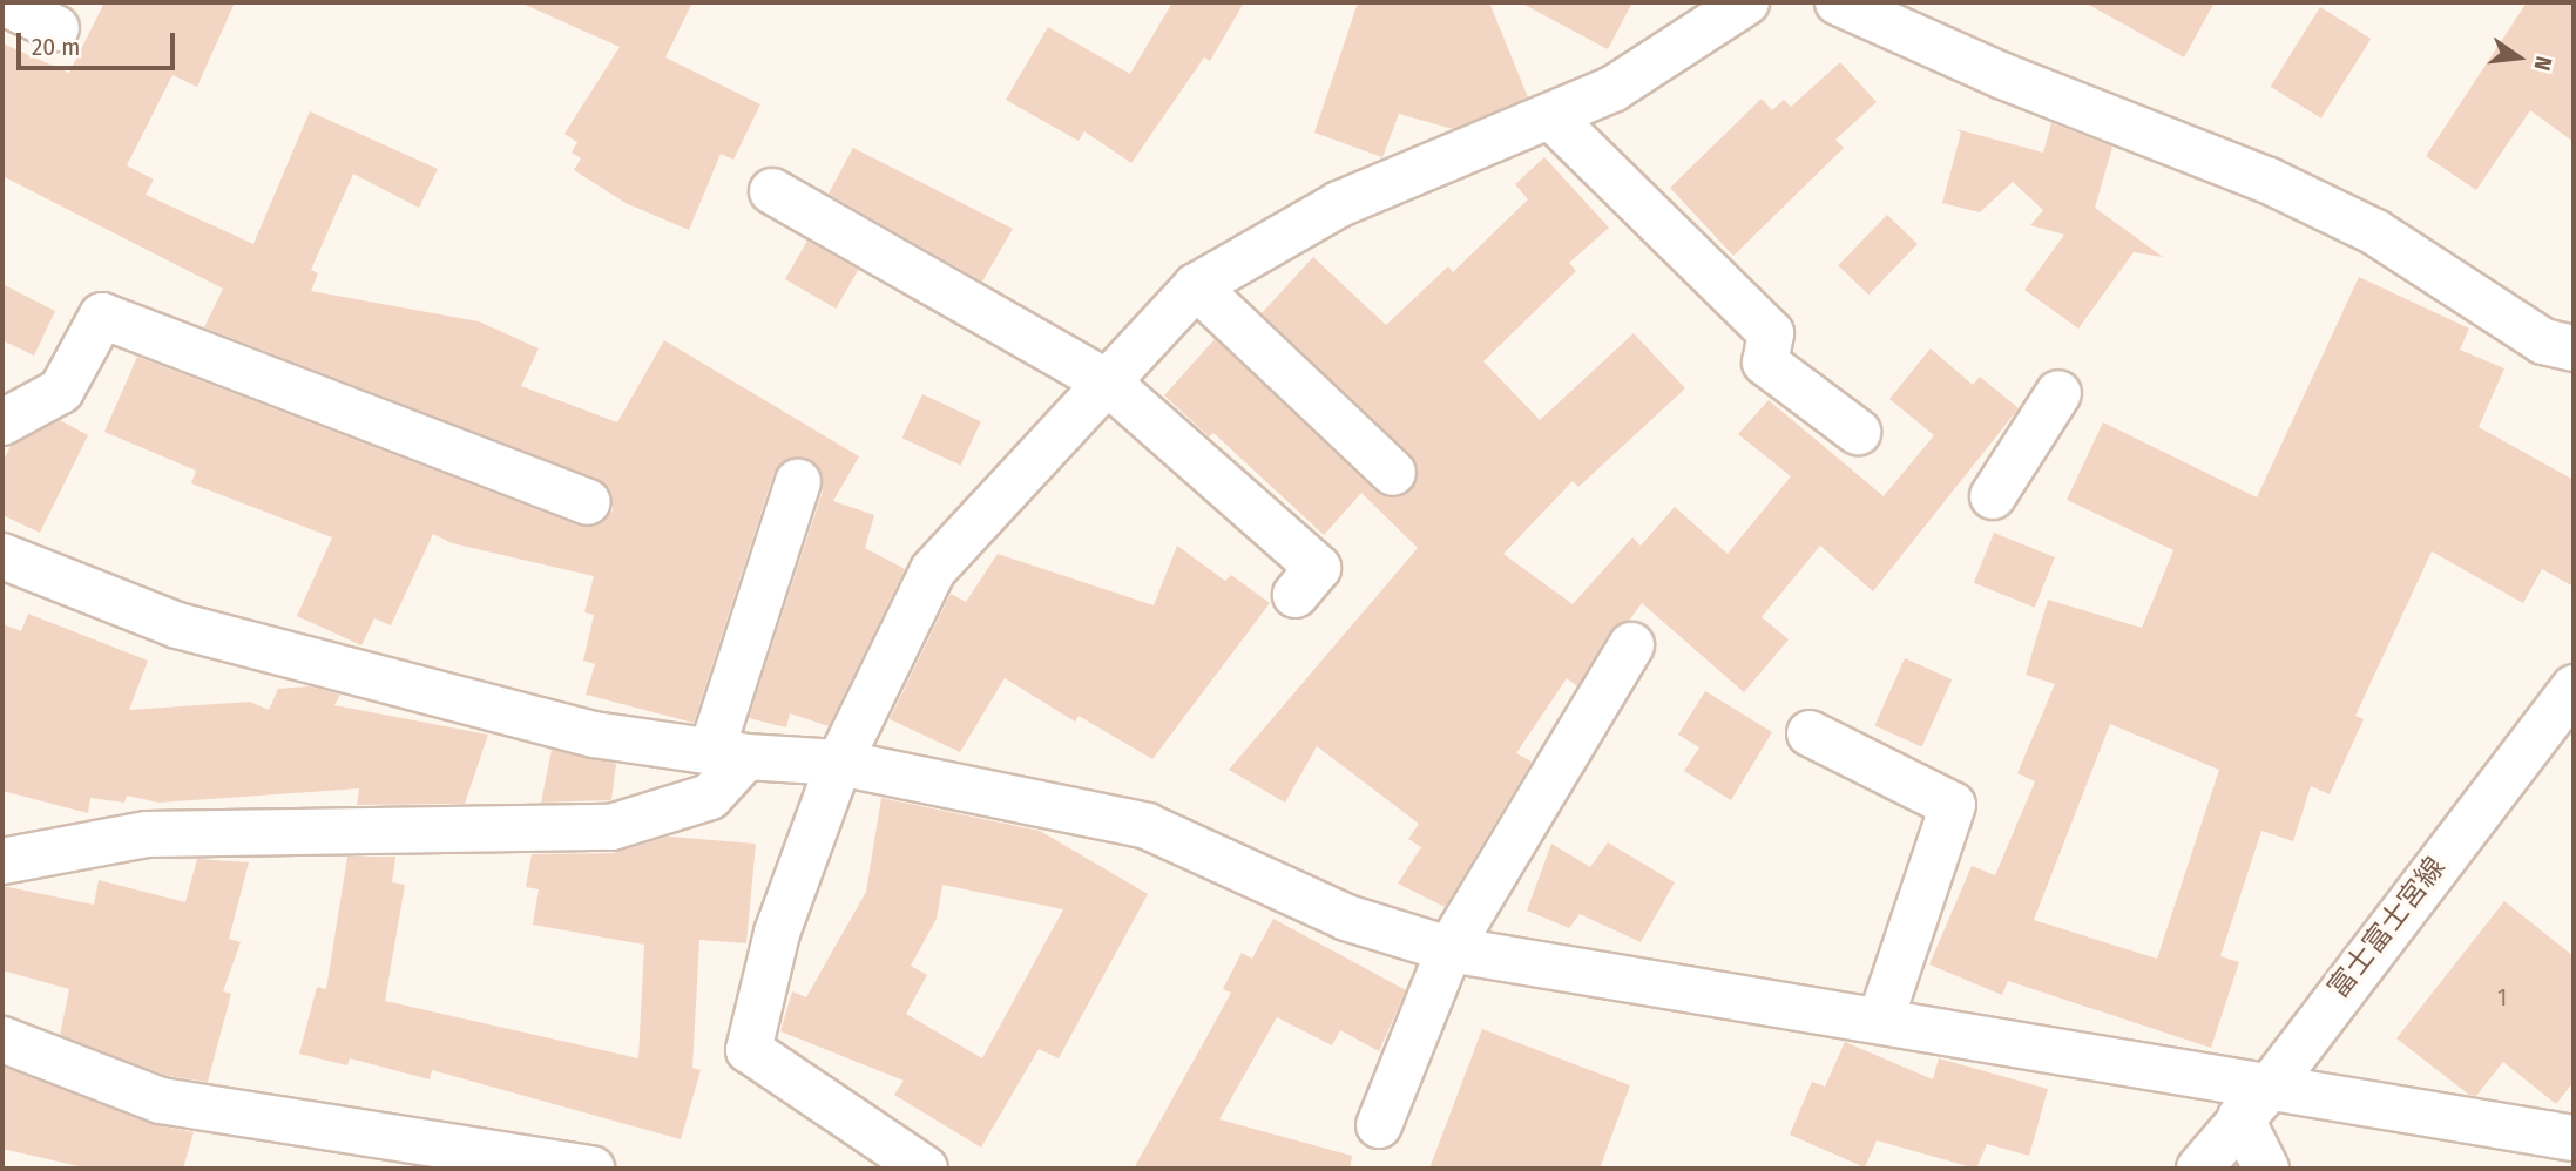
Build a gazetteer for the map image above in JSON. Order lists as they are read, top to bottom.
{
  "streets": {
    "street": ["富士富士宮線"]
  },
  "house_numbers": ["1"],
  "scale_bar": "20 m",
  "north": "right"
}
